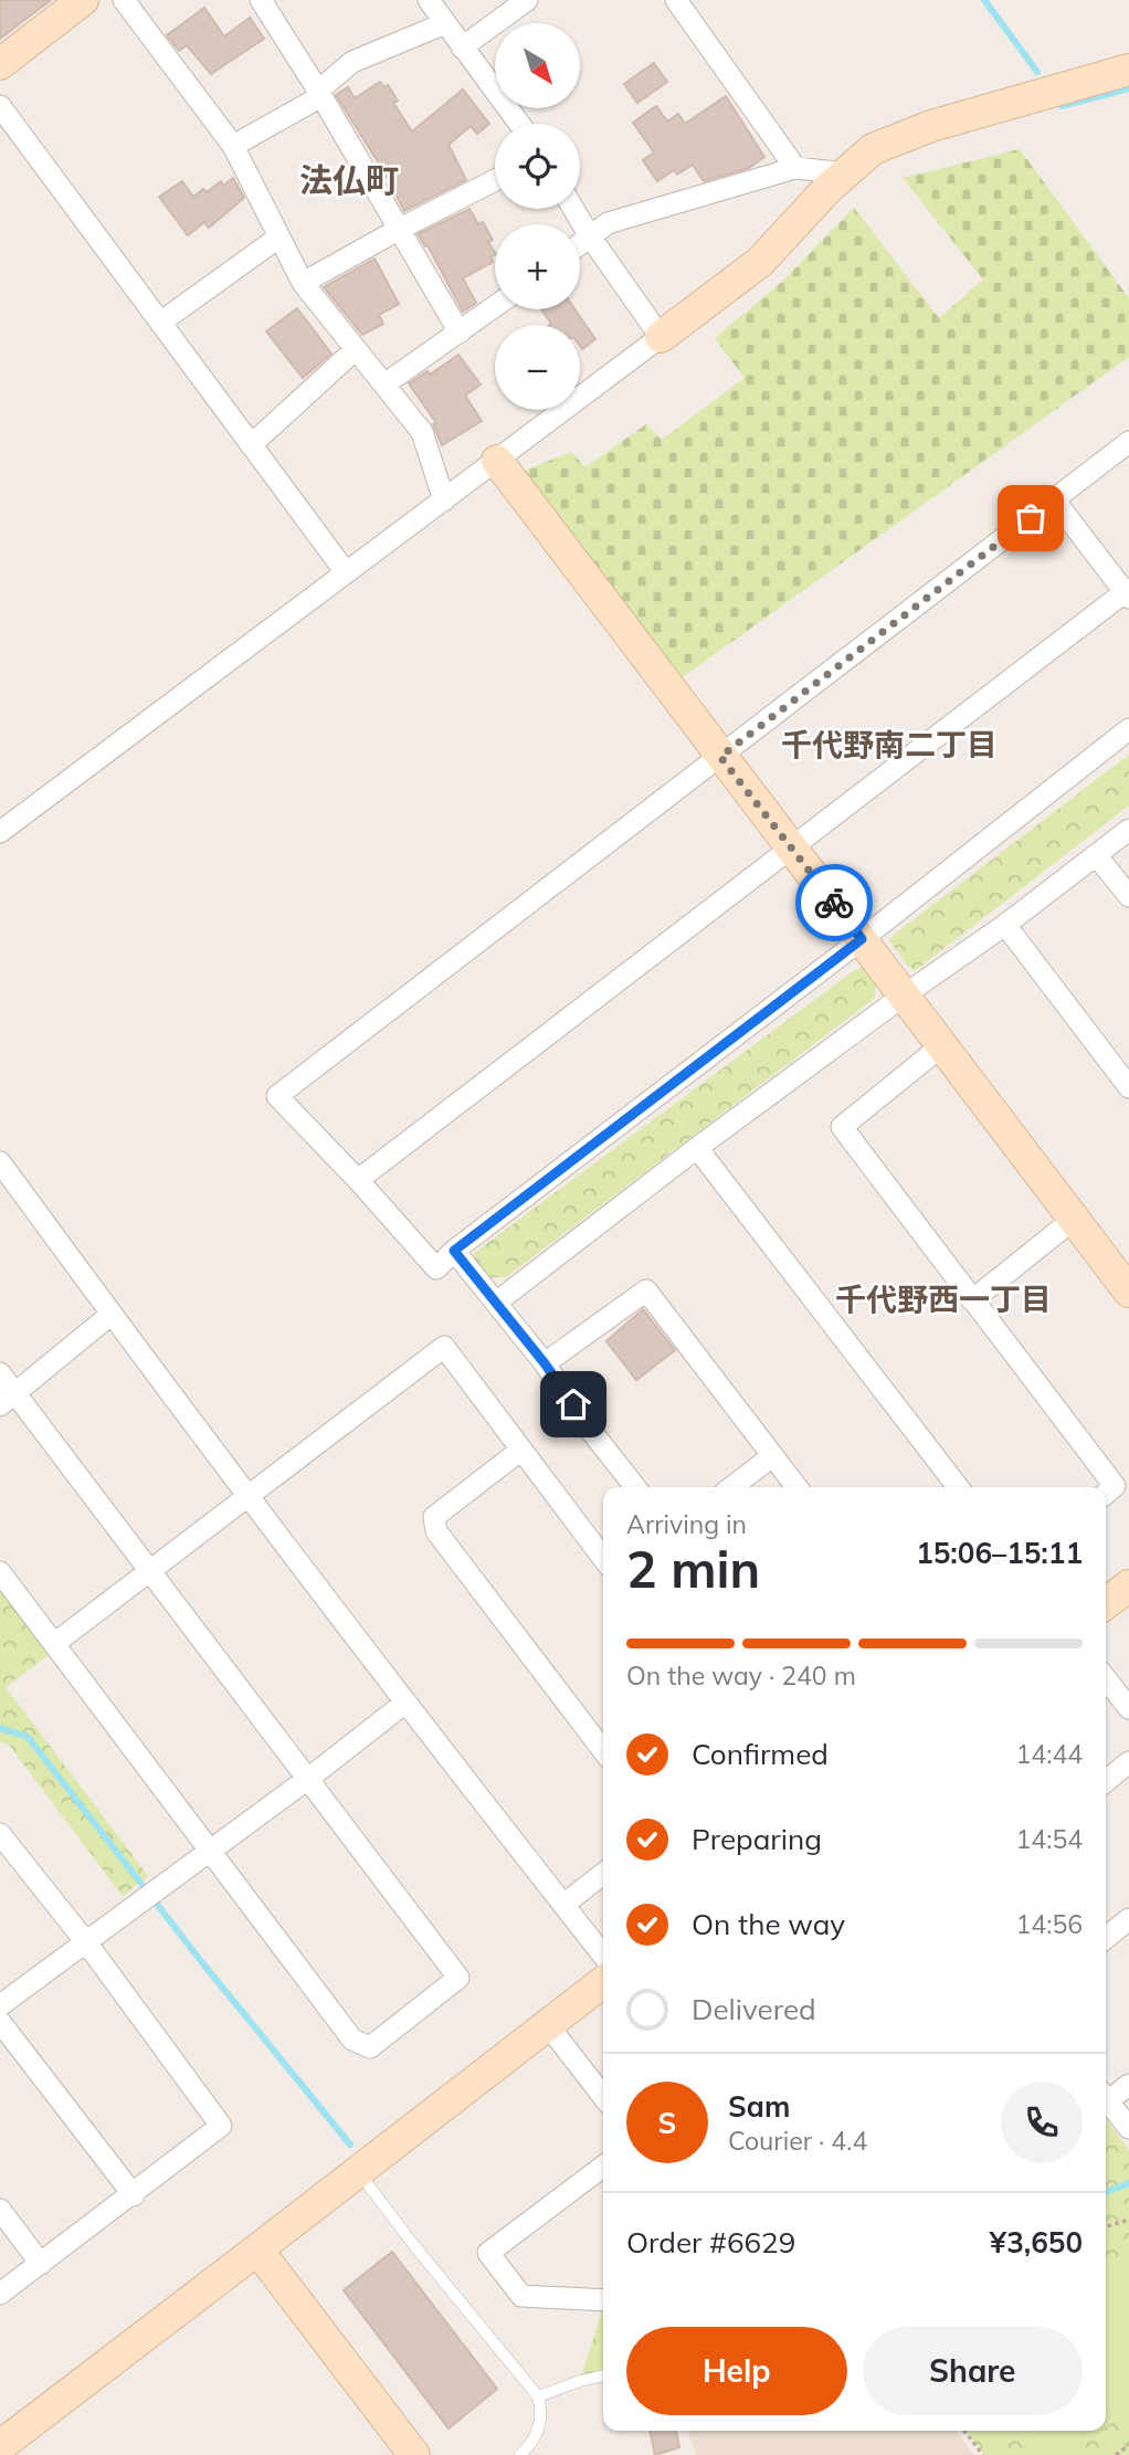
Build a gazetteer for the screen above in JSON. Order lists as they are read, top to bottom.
{
  "districts": ["法仏町", "千代野南二丁目", "千代野西一丁目"],
  "north": "bottom right",
  "page": {
    "map_buttons": ["+", "−"],
    "heading": ["2 min", "Arriving in", "15:06–15:11"],
    "panel": [
      "Sam",
      "Courier · 4.4",
      "Order #6629",
      "¥3,650"
    ],
    "bar": "On the way · 240 m",
    "list": [
      ["Confirmed", "14:44"],
      ["Preparing", "14:54"],
      ["On the way", "14:56"],
      "Delivered"
    ],
    "round": "S",
    "buttons": ["Help", "Share"]
  }
}
